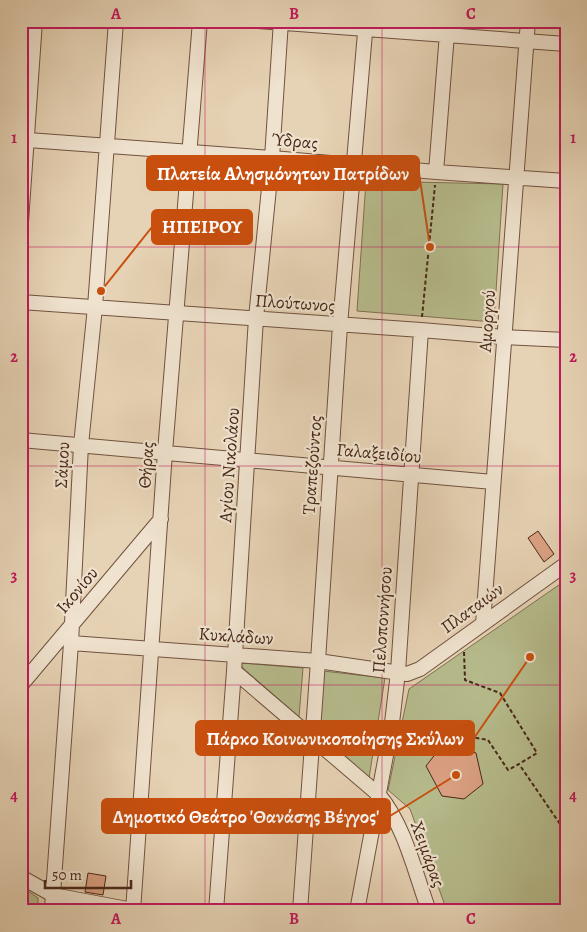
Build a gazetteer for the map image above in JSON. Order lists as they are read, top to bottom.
{
  "streets": {
    "street": [
      "Ύδρας",
      "Πλούτωνος",
      "Αμοργού",
      "Γαλαξειδίου",
      "Σάμου",
      "Θήρας",
      "Αγίου Νικολάου",
      "Τραπεζούντος",
      "Ικονίου",
      "Πλαταιών",
      "Πελοποννήσου",
      "Κυκλάδων",
      "Χειμάρας"
    ]
  },
  "crossings": [
    ["Ύδρας", "Αμοργού"],
    ["Ύδρας", "Σάμου"],
    ["Ύδρας", "Θήρας"],
    ["Ύδρας", "Αγίου Νικολάου"],
    ["Ύδρας", "Τραπεζούντος"],
    ["Πλούτωνος", "Αμοργού"],
    ["Πλούτωνος", "Σάμου"],
    ["Πλούτωνος", "Θήρας"],
    ["Πλούτωνος", "Αγίου Νικολάου"],
    ["Πλούτωνος", "Τραπεζούντος"],
    ["Πλούτωνος", "Πελοποννήσου"],
    ["Αμοργού", "Γαλαξειδίου"],
    ["Αμοργού", "Πλαταιών"],
    ["Γαλαξειδίου", "Σάμου"],
    ["Γαλαξειδίου", "Θήρας"],
    ["Γαλαξειδίου", "Αγίου Νικολάου"],
    ["Γαλαξειδίου", "Τραπεζούντος"],
    ["Γαλαξειδίου", "Πελοποννήσου"],
    ["Σάμου", "Ικονίου"],
    ["Σάμου", "Κυκλάδων"],
    ["Θήρας", "Ικονίου"],
    ["Θήρας", "Κυκλάδων"],
    ["Αγίου Νικολάου", "Κυκλάδων"],
    ["Αγίου Νικολάου", "Χειμάρας"],
    ["Τραπεζούντος", "Κυκλάδων"],
    ["Τραπεζούντος", "Χειμάρας"],
    ["Πλαταιών", "Πελοποννήσου"],
    ["Πλαταιών", "Κυκλάδων"],
    ["Πελοποννήσου", "Κυκλάδων"],
    ["Πελοποννήσου", "Χειμάρας"]
  ],
  "places": [
    "Πλατεία Αλησμόνητων Πατρίδων",
    "ΗΠΕΙΡΟΥ",
    "Πάρκο Κοινωνικοποίησης Σκύλων",
    "Δημοτικό Θεάτρο 'Θανάσης Βέγγος'"
  ],
  "scale_bar": "50 m",
  "grid": {
    "columns": ["A", "B", "C"],
    "rows": [
      "1",
      "2",
      "3",
      "4"
    ]
  }
}
